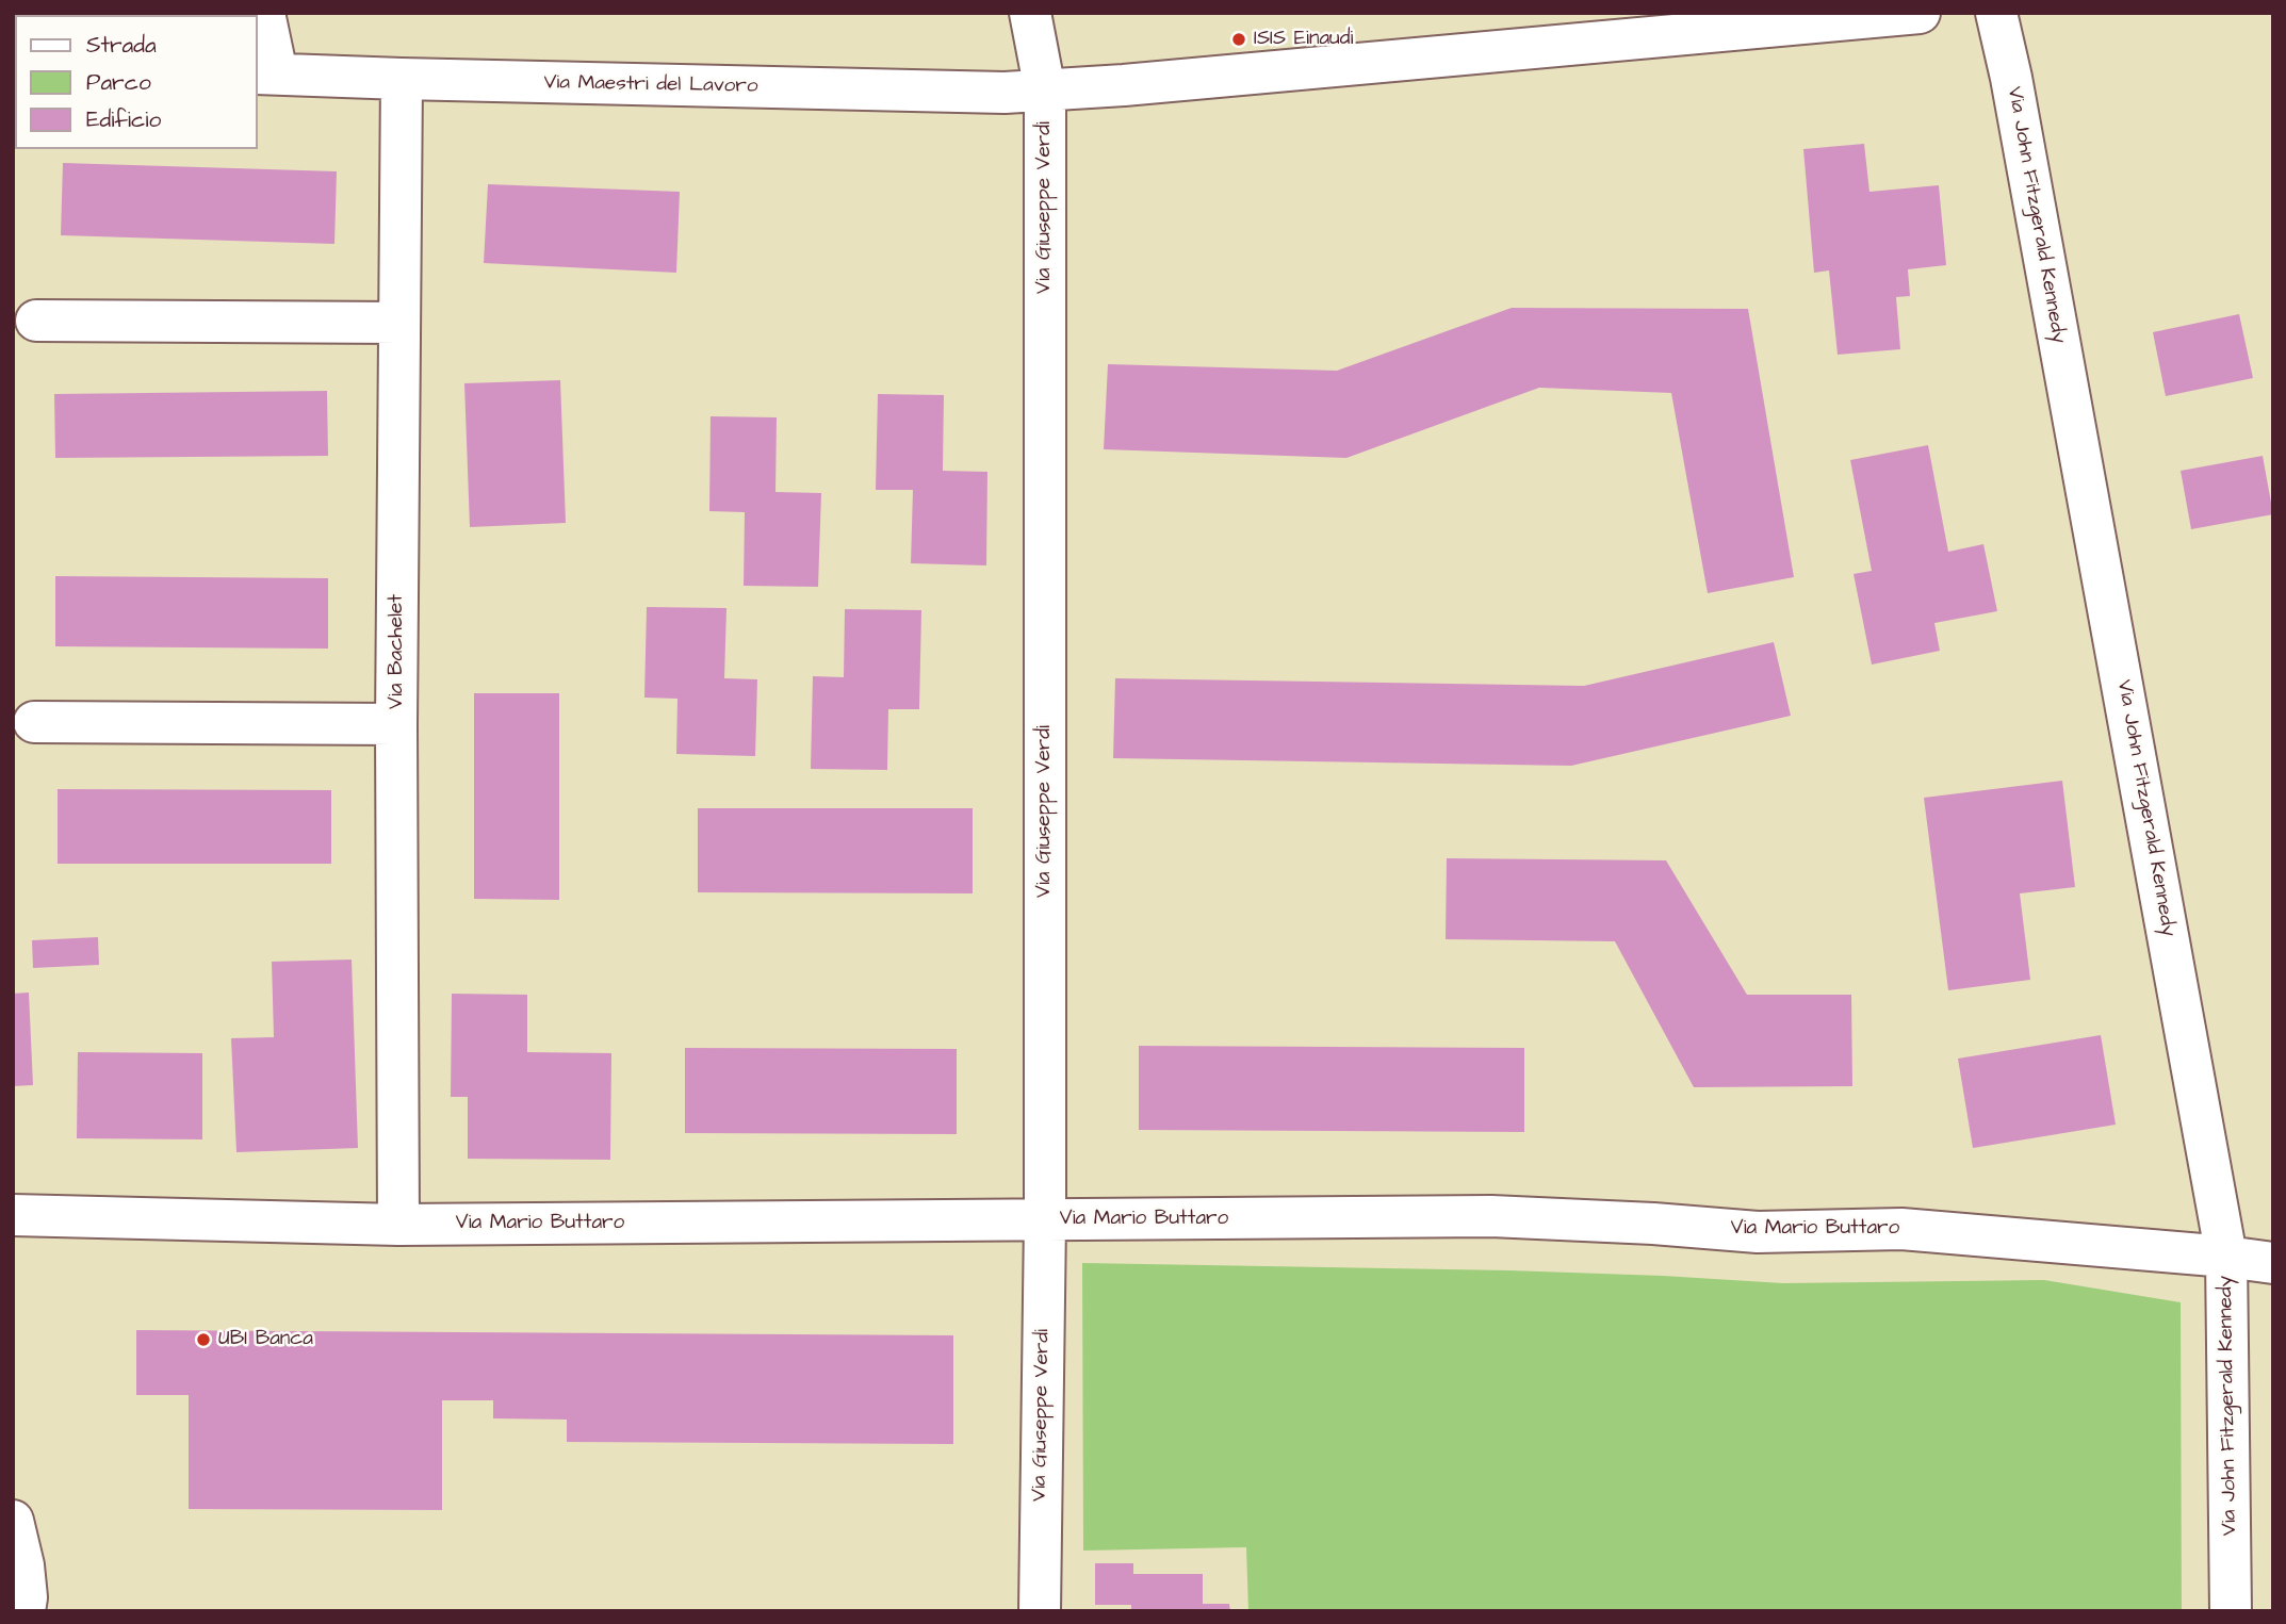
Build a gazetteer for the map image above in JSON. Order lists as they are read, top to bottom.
{
  "streets": {
    "street": [
      "Via Maestri del Lavoro",
      "Via Giuseppe Verdi",
      "Via John Fitzgerald Kennedy",
      "Via Bachelet",
      "Via Mario Buttaro"
    ]
  },
  "crossings": [
    ["Via Maestri del Lavoro", "Via Giuseppe Verdi"],
    ["Via Maestri del Lavoro", "Via Bachelet"],
    ["Via Giuseppe Verdi", "Via Mario Buttaro"],
    ["Via John Fitzgerald Kennedy", "Via Mario Buttaro"],
    ["Via Bachelet", "Via Mario Buttaro"]
  ],
  "places": ["ISIS Einaudi", "UBI Banca"],
  "legend": ["Strada", "Parco", "Edificio"]
}
